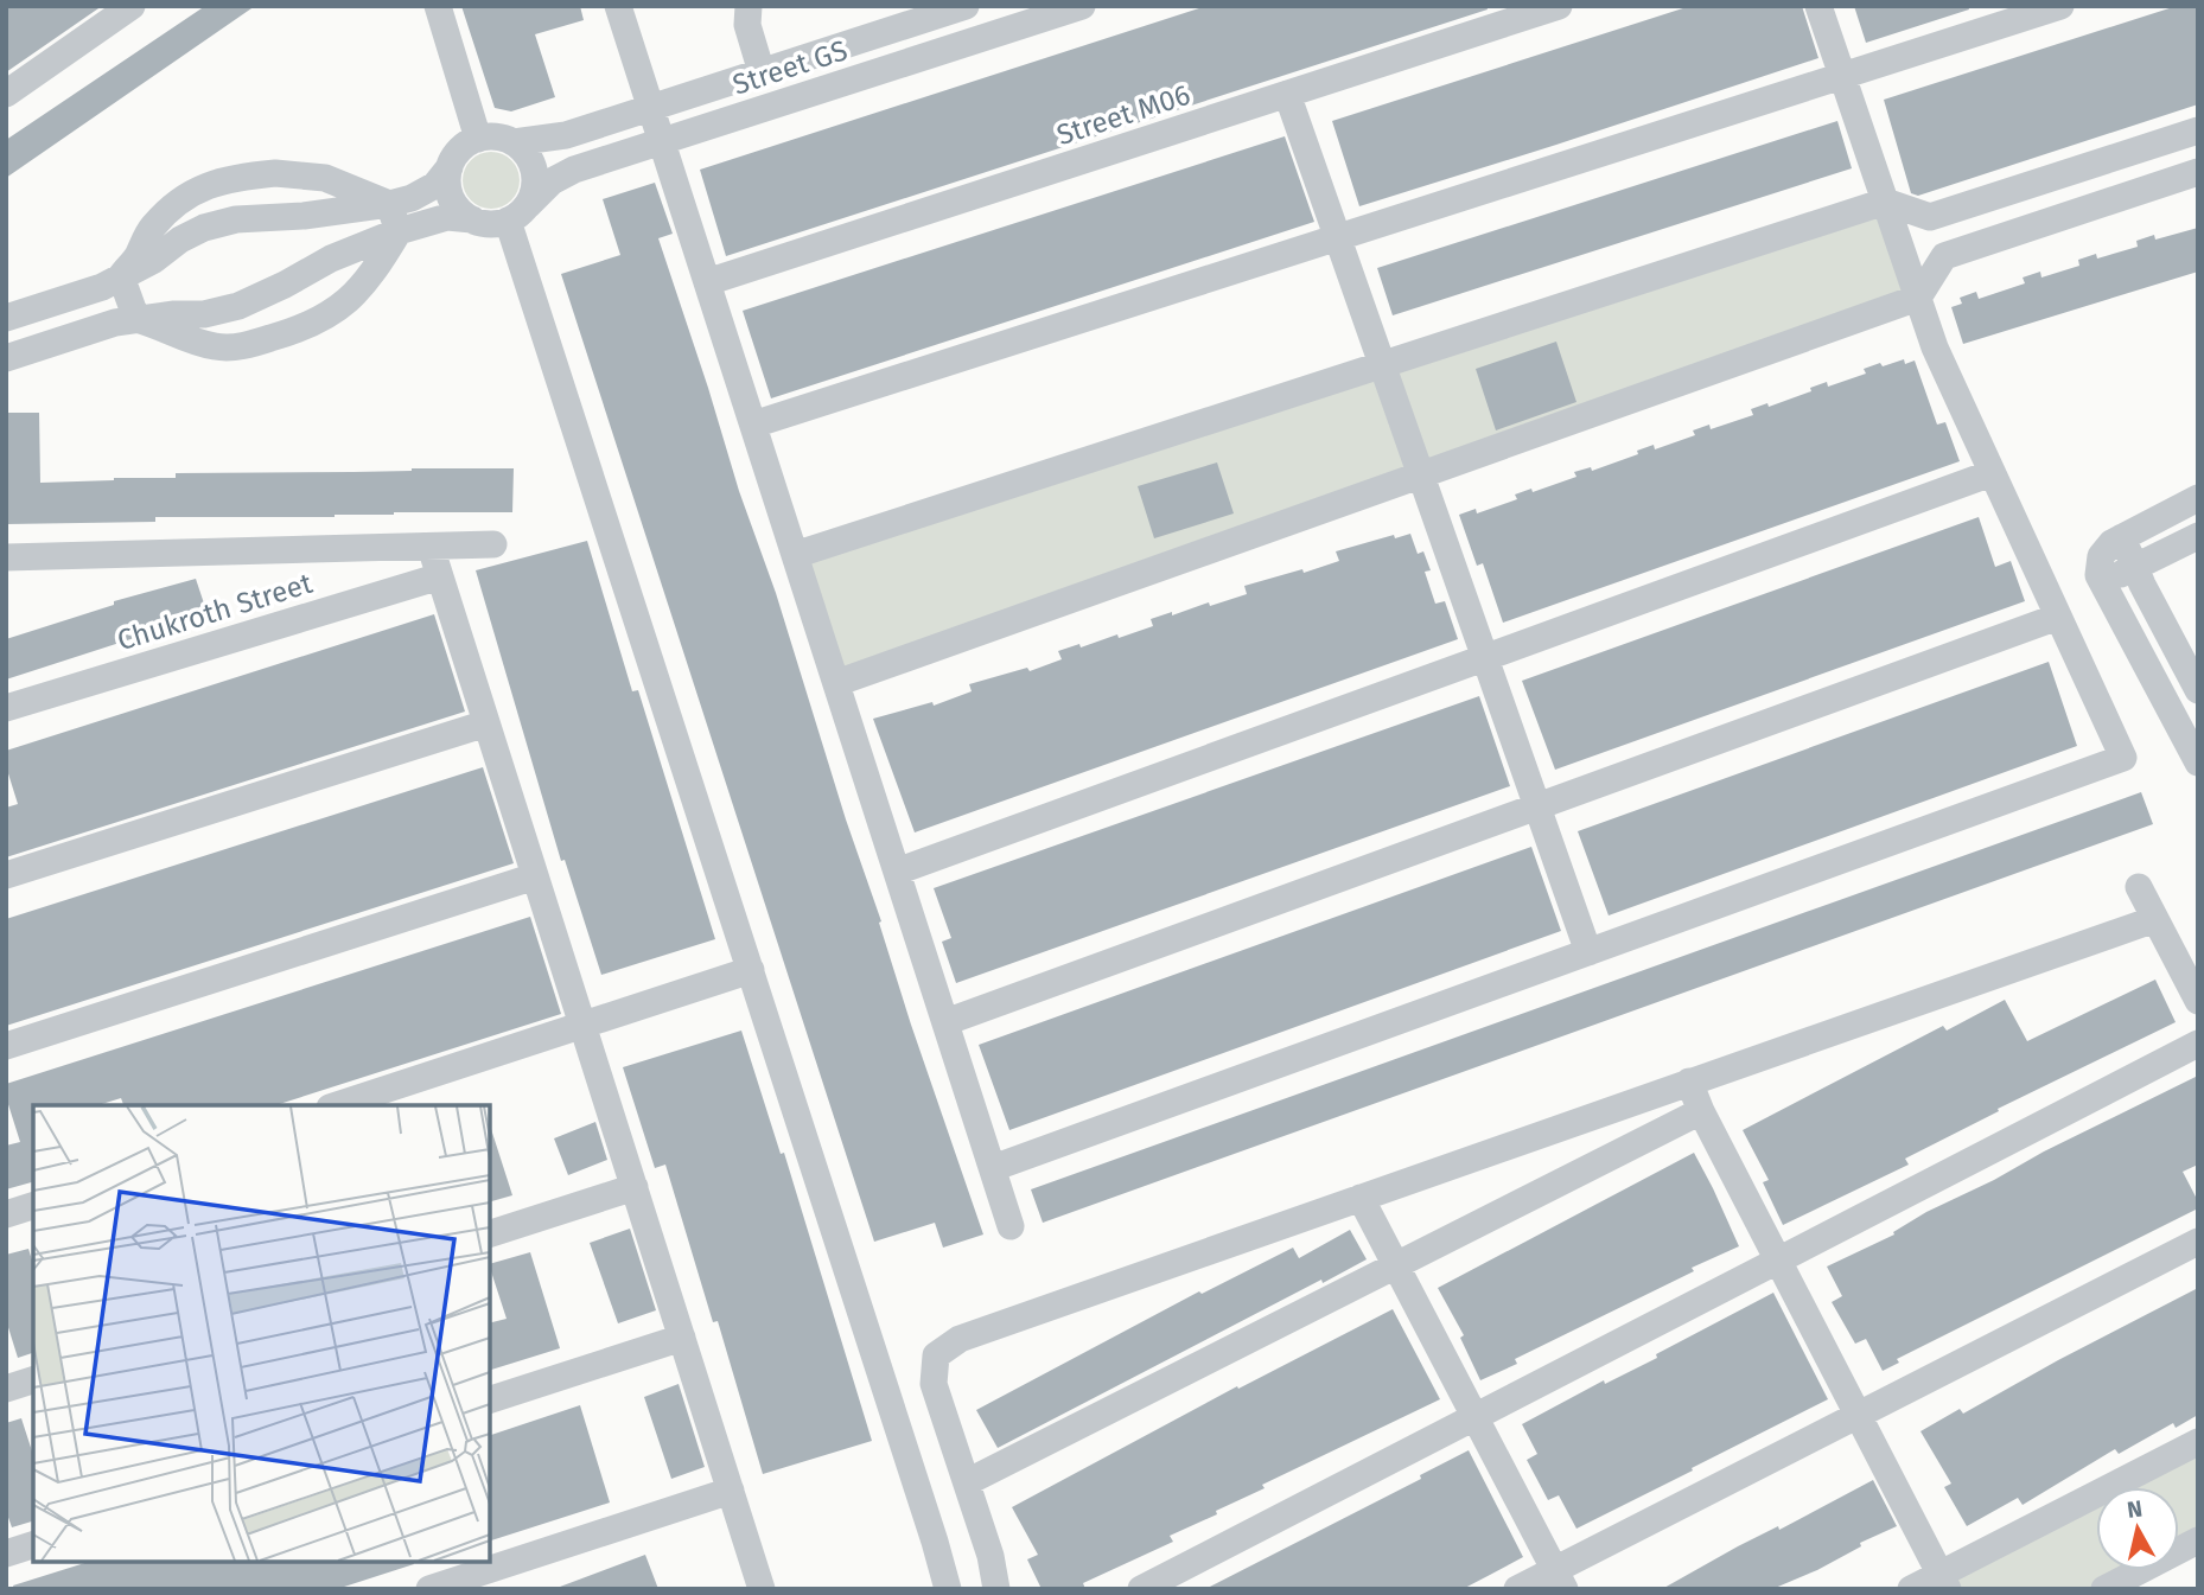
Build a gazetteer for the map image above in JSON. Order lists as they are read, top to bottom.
{
  "streets": {
    "street": ["Street GS", "Street M06", "Chukroth Street"]
  },
  "north": "top"
}
